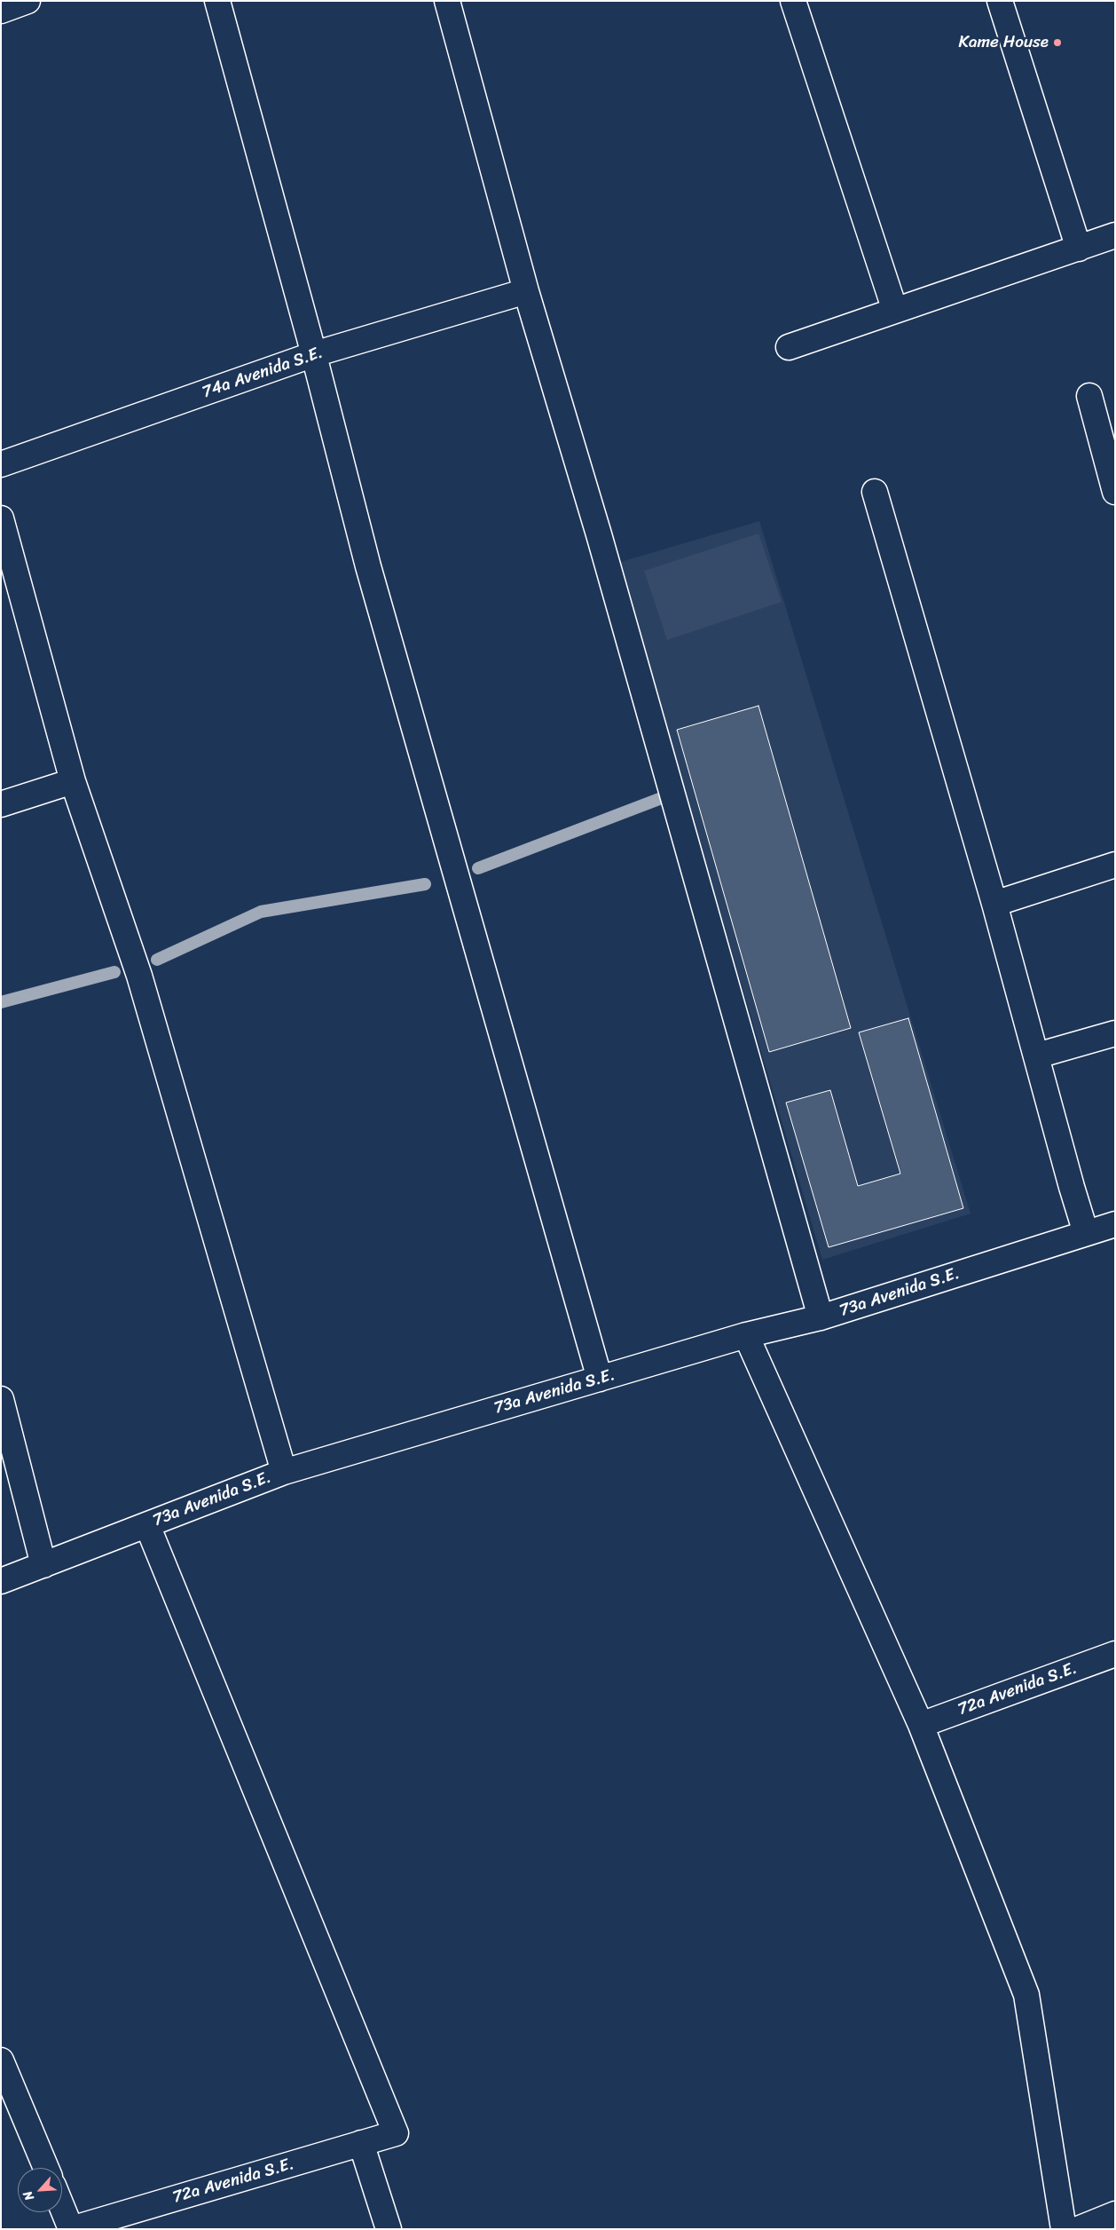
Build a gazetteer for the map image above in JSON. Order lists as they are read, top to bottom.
{
  "streets": {
    "street": ["74a Avenida S.E.", "73a Avenida S.E.", "72a Avenida S.E."]
  },
  "crossings": [
    ["73a Avenida S.E.", "72a Avenida S.E."]
  ],
  "places": ["Kame House"],
  "north": "bottom left"
}
